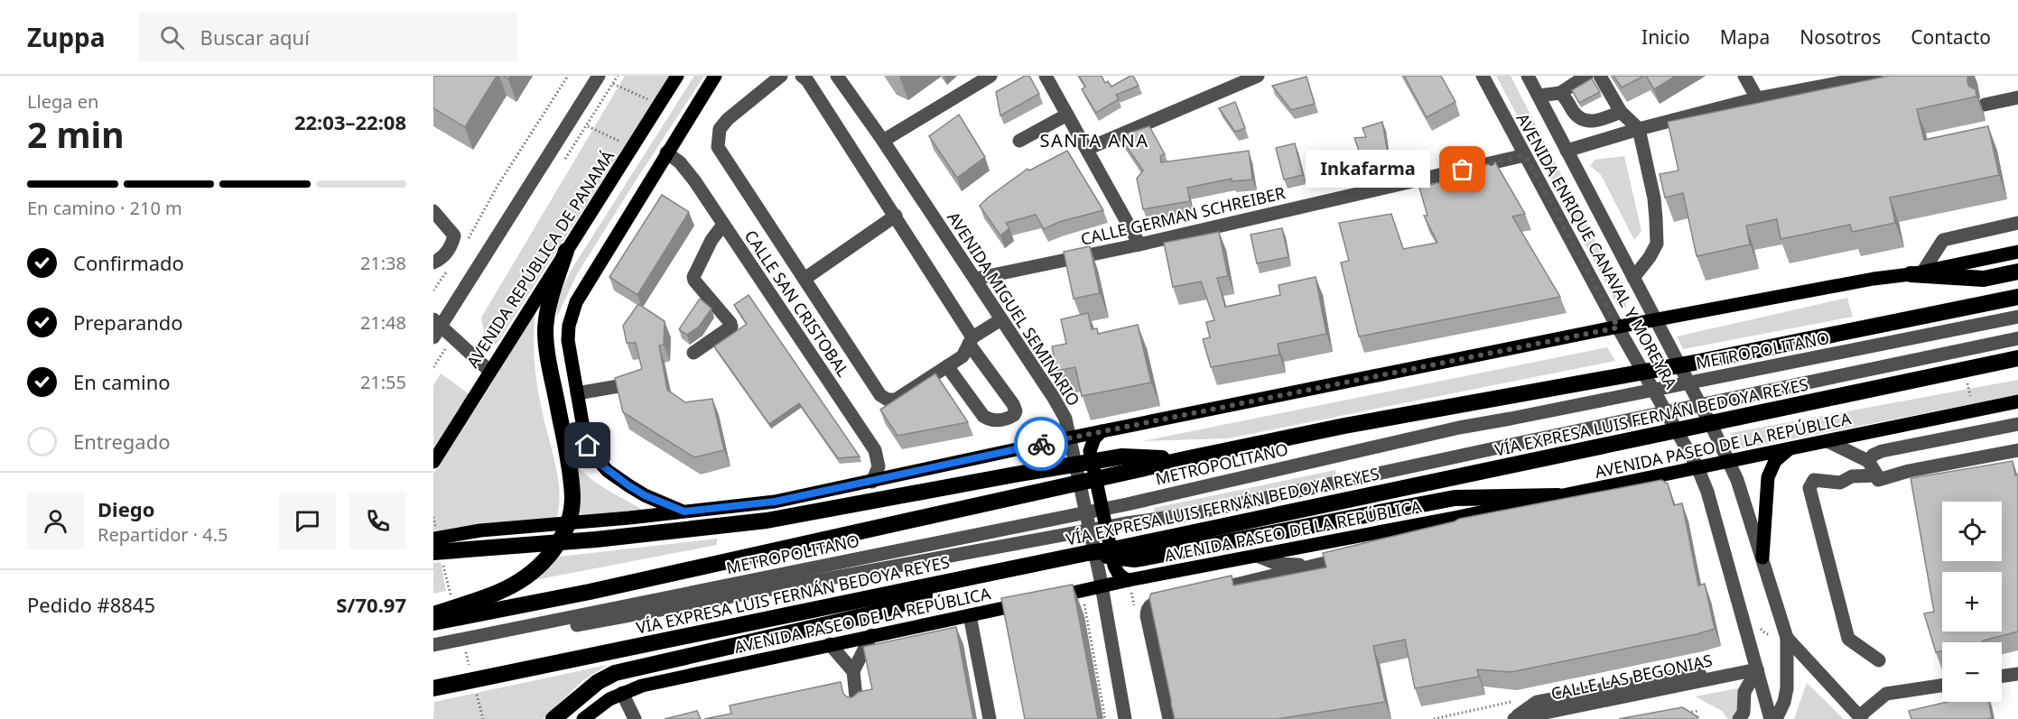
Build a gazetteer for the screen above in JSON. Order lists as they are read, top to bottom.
{
  "streets": {
    "highway": ["VÍA EXPRESA LUIS FERNÁN BEDOYA REYES"],
    "main road": ["AVENIDA REPÚBLICA DE PANAMÁ", "AVENIDA PASEO DE LA REPÚBLICA"],
    "street": [
      "CALLE GERMAN SCHREIBER",
      "AVENIDA ENRIQUE CANAVAL Y MOREYRA",
      "CALLE SAN CRISTOBAL",
      "AVENIDA MIGUEL SEMINARIO",
      "METROPOLITANO",
      "CALLE LAS BEGONIAS"
    ]
  },
  "crossings": [
    ["CALLE GERMAN SCHREIBER", "AVENIDA ENRIQUE CANAVAL Y MOREYRA"],
    ["CALLE GERMAN SCHREIBER", "AVENIDA MIGUEL SEMINARIO"],
    ["AVENIDA ENRIQUE CANAVAL Y MOREYRA", "AVENIDA PASEO DE LA REPÚBLICA"],
    ["AVENIDA ENRIQUE CANAVAL Y MOREYRA", "CALLE LAS BEGONIAS"],
    ["AVENIDA MIGUEL SEMINARIO", "AVENIDA PASEO DE LA REPÚBLICA"]
  ],
  "districts": ["SANTA ANA"],
  "places": ["Inkafarma"],
  "page": {
    "header": "Zuppa",
    "search": "Buscar aquí",
    "nav": [
      "Inicio",
      "Mapa",
      "Nosotros",
      "Contacto"
    ],
    "heading": ["2 min", "Llega en", "22:03–22:08"],
    "panel": [
      "Diego",
      "Repartidor · 4.5",
      "Pedido #8845",
      "S/70.97"
    ],
    "bubble": "Inkafarma",
    "bar": "En camino · 210 m",
    "list": [
      ["Confirmado", "21:38"],
      ["Preparando", "21:48"],
      ["En camino", "21:55"],
      "Entregado"
    ],
    "map_buttons": ["+", "−"]
  }
}
